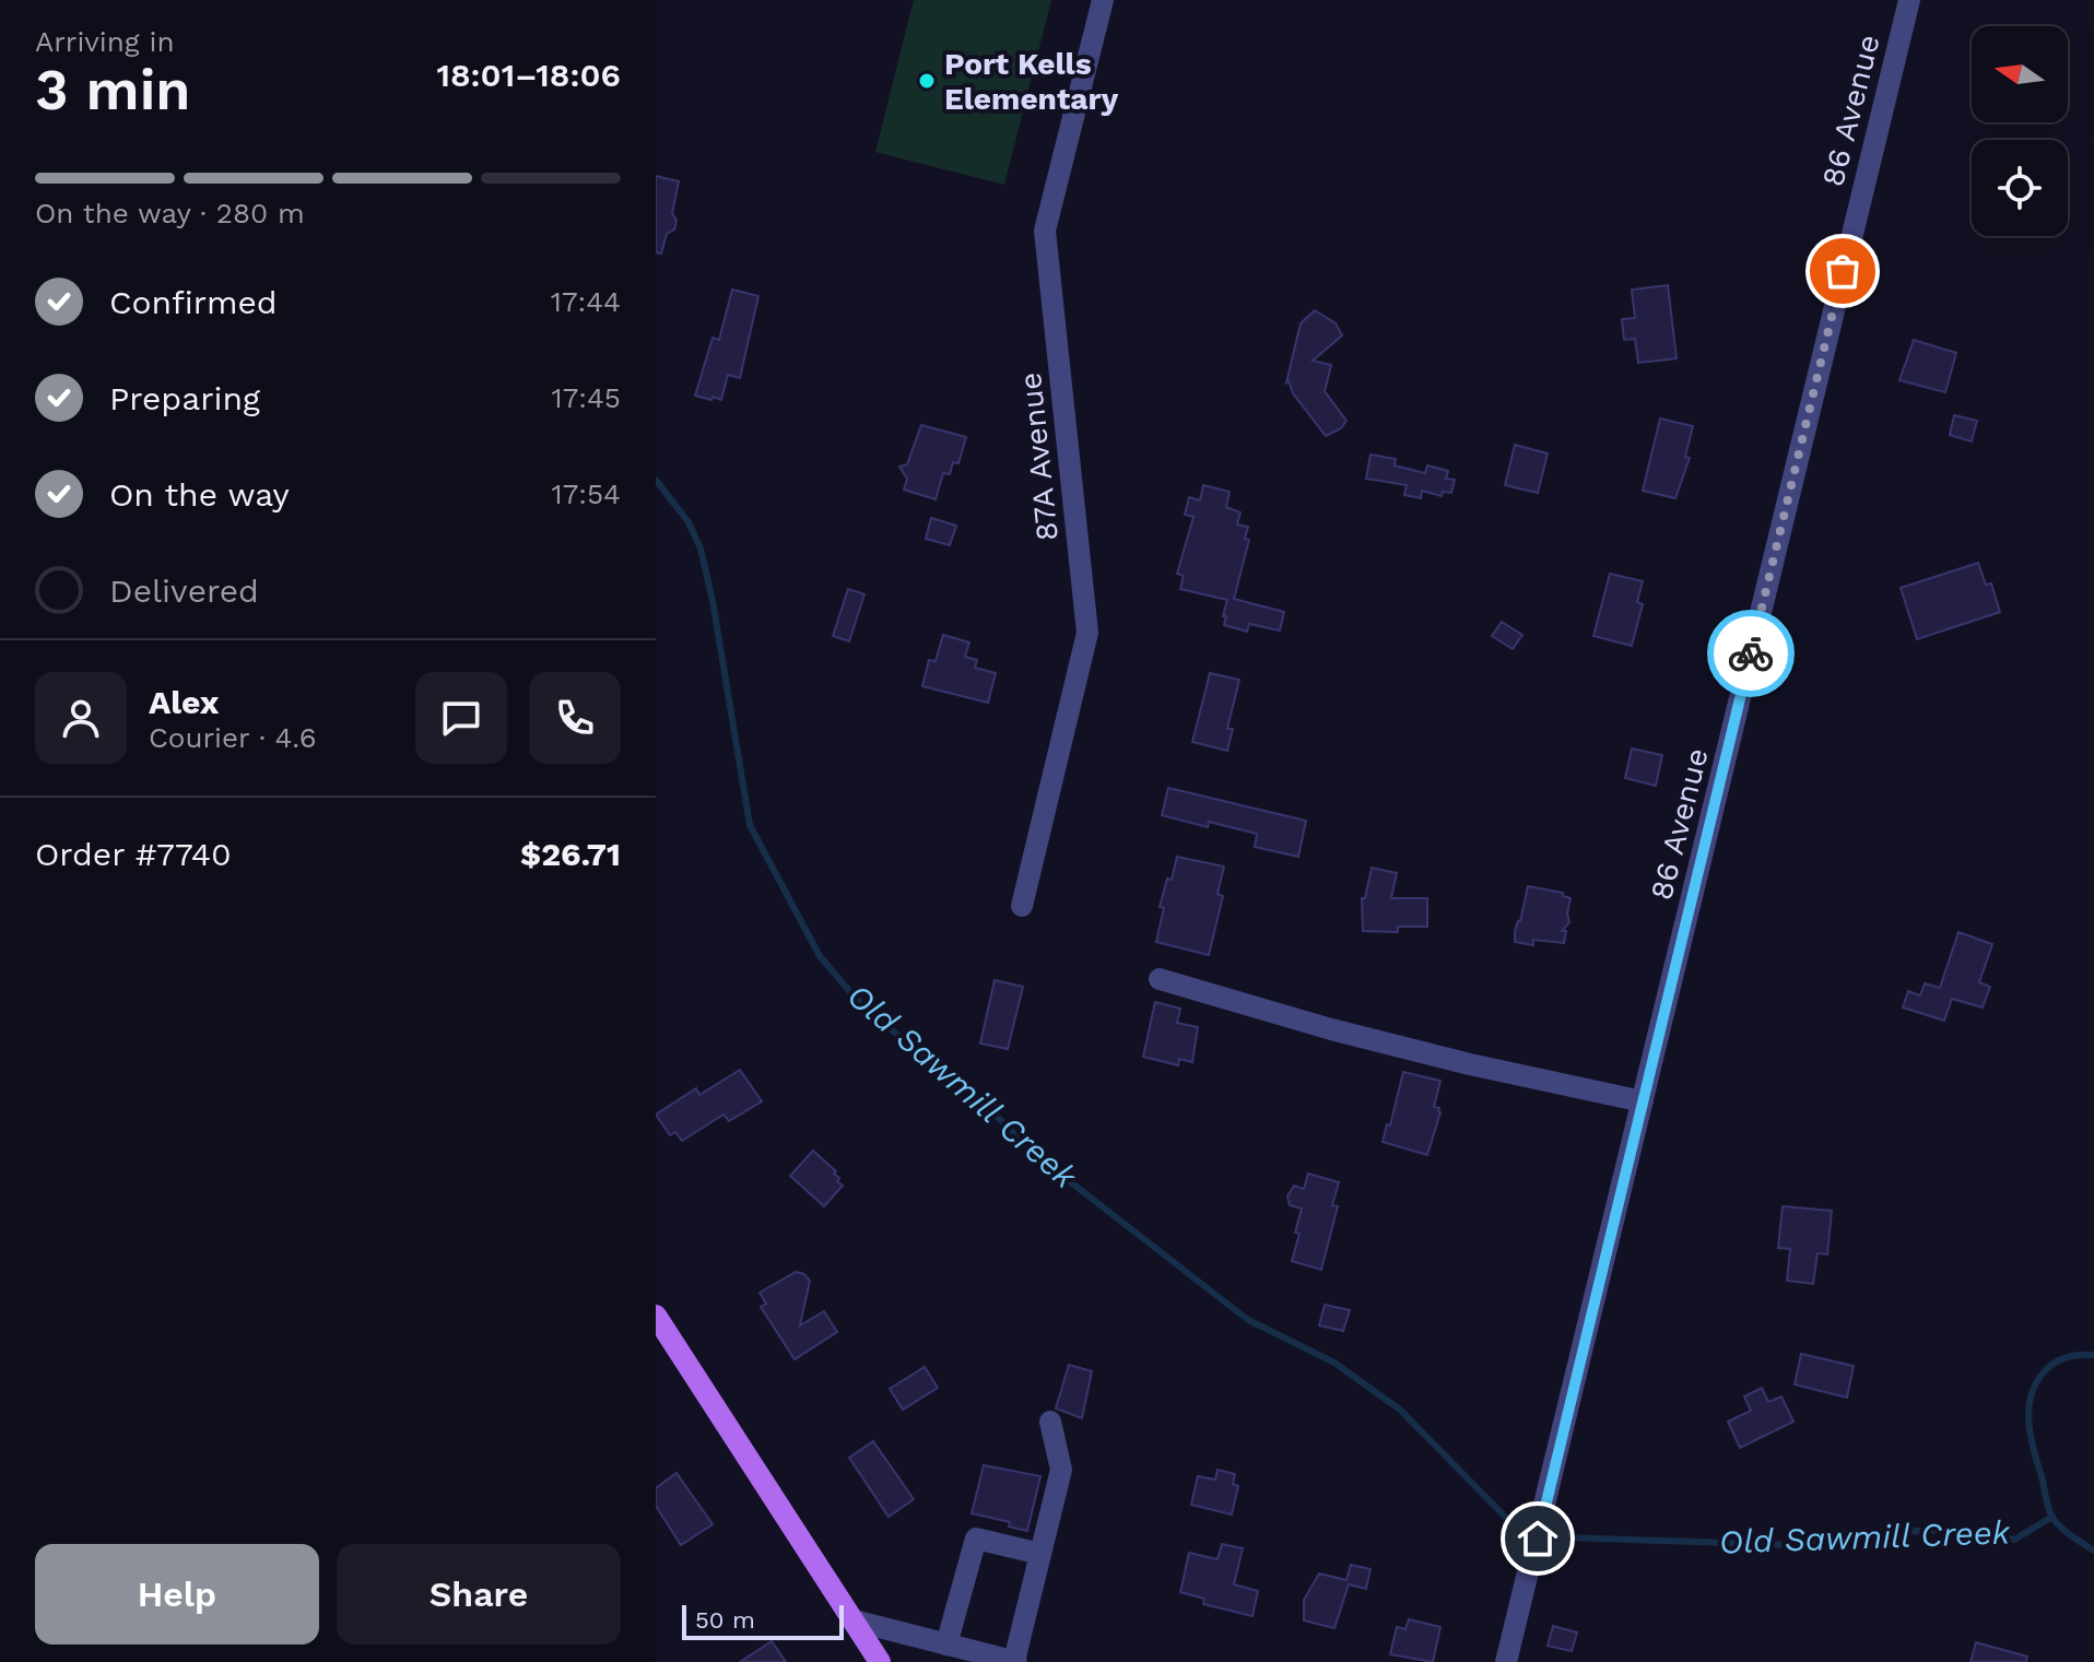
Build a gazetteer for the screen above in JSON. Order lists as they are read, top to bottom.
{
  "streets": {
    "street": ["86 Avenue", "87A Avenue"]
  },
  "water": ["Old Sawmill Creek"],
  "places": ["Port Kells Elementary"],
  "scale_bar": "50 m",
  "north": "left",
  "page": {
    "heading": ["3 min", "Arriving in", "18:01–18:06"],
    "panel": [
      "Alex",
      "Courier · 4.6",
      "Order #7740",
      "$26.71"
    ],
    "bar": "On the way · 280 m",
    "list": [
      ["Confirmed", "17:44"],
      ["Preparing", "17:45"],
      ["On the way", "17:54"],
      "Delivered"
    ],
    "buttons": ["Help", "Share"],
    "scale": "50 m"
  }
}
